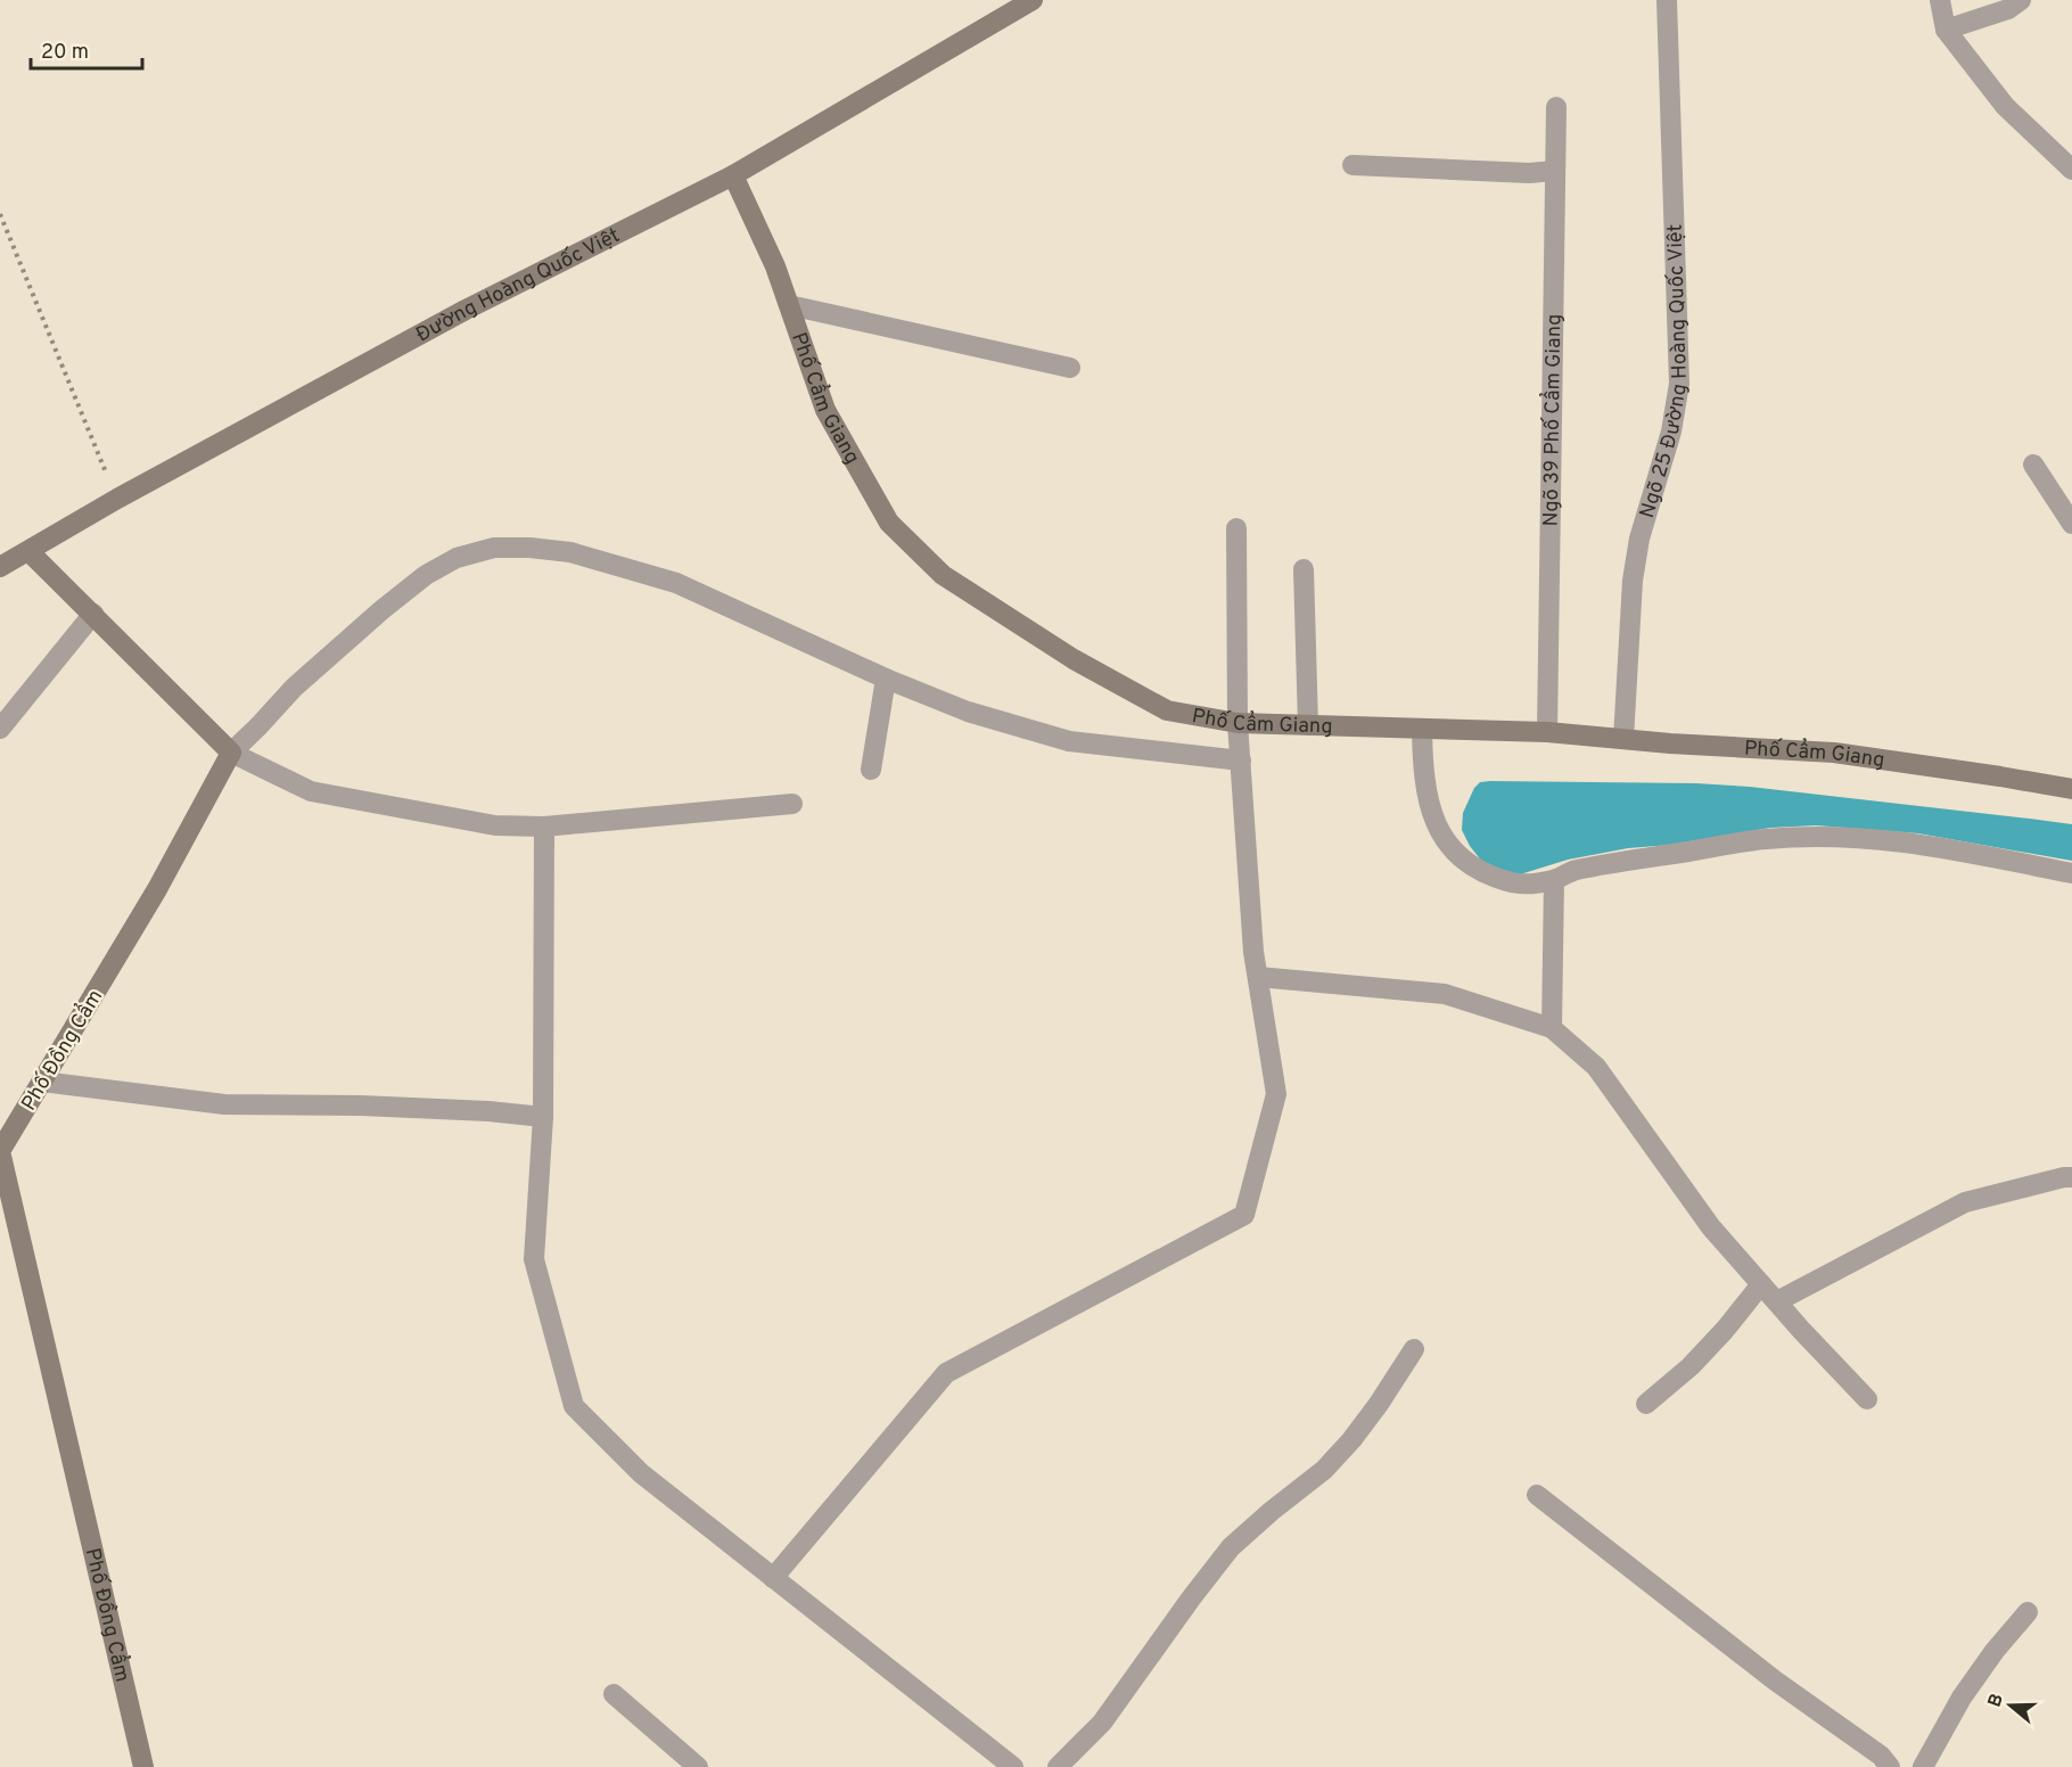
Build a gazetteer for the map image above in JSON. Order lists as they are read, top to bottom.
{
  "streets": {
    "street": [
      "Đường Hoàng Quốc Việt",
      "Ngõ 25 Đường Hoàng Quốc Việt",
      "Phố Cẩm Giang",
      "Ngõ 39 Phố Cẩm Giang",
      "Phố Đồng Cẩm"
    ]
  },
  "crossings": [
    ["Đường Hoàng Quốc Việt", "Phố Cẩm Giang"],
    ["Ngõ 25 Đường Hoàng Quốc Việt", "Phố Cẩm Giang"],
    ["Phố Cẩm Giang", "Ngõ 39 Phố Cẩm Giang"]
  ],
  "scale_bar": "20 m",
  "north": "left"
}
